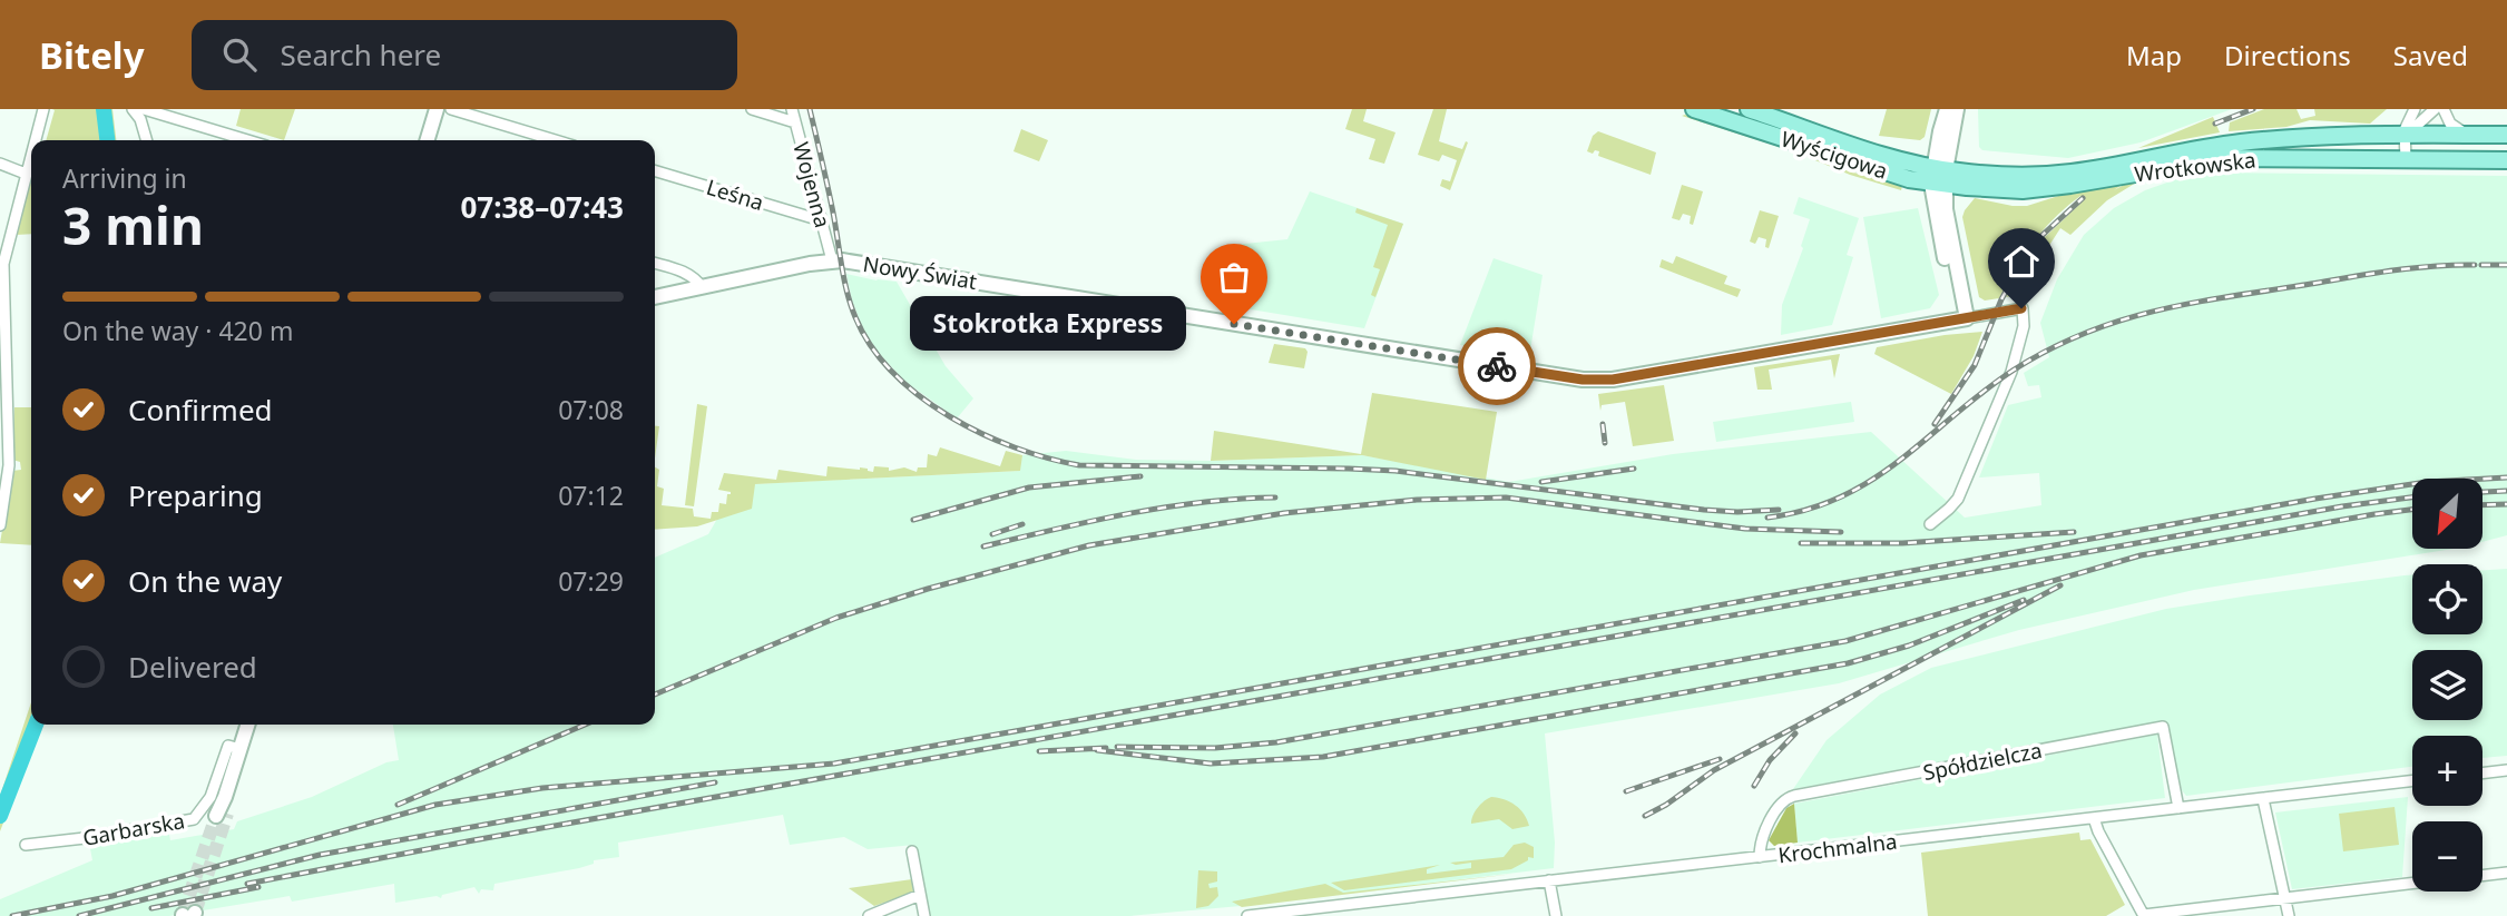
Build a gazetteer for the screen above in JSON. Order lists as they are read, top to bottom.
{
  "streets": {
    "main road": ["Wyścigowa", "Wrotkowska"],
    "street": [
      "Wojenna",
      "Leśna",
      "Nowy Świat",
      "Spółdzielcza",
      "Garbarska",
      "Krochmalna"
    ]
  },
  "crossings": [
    ["Wyścigowa", "Wrotkowska"],
    ["Wojenna", "Leśna"],
    ["Wojenna", "Nowy Świat"],
    ["Spółdzielcza", "Krochmalna"]
  ],
  "places": ["Stokrotka Express"],
  "north": "bottom left",
  "page": {
    "header": "Bitely",
    "search": "Search here",
    "nav": ["Map", "Directions", "Saved"],
    "heading": ["3 min", "Arriving in", "07:38–07:43"],
    "bar": "On the way · 420 m",
    "bubble": "Stokrotka Express",
    "list": [
      ["Confirmed", "07:08"],
      ["Preparing", "07:12"],
      ["On the way", "07:29"],
      "Delivered"
    ],
    "map_buttons": ["+", "−"]
  }
}
